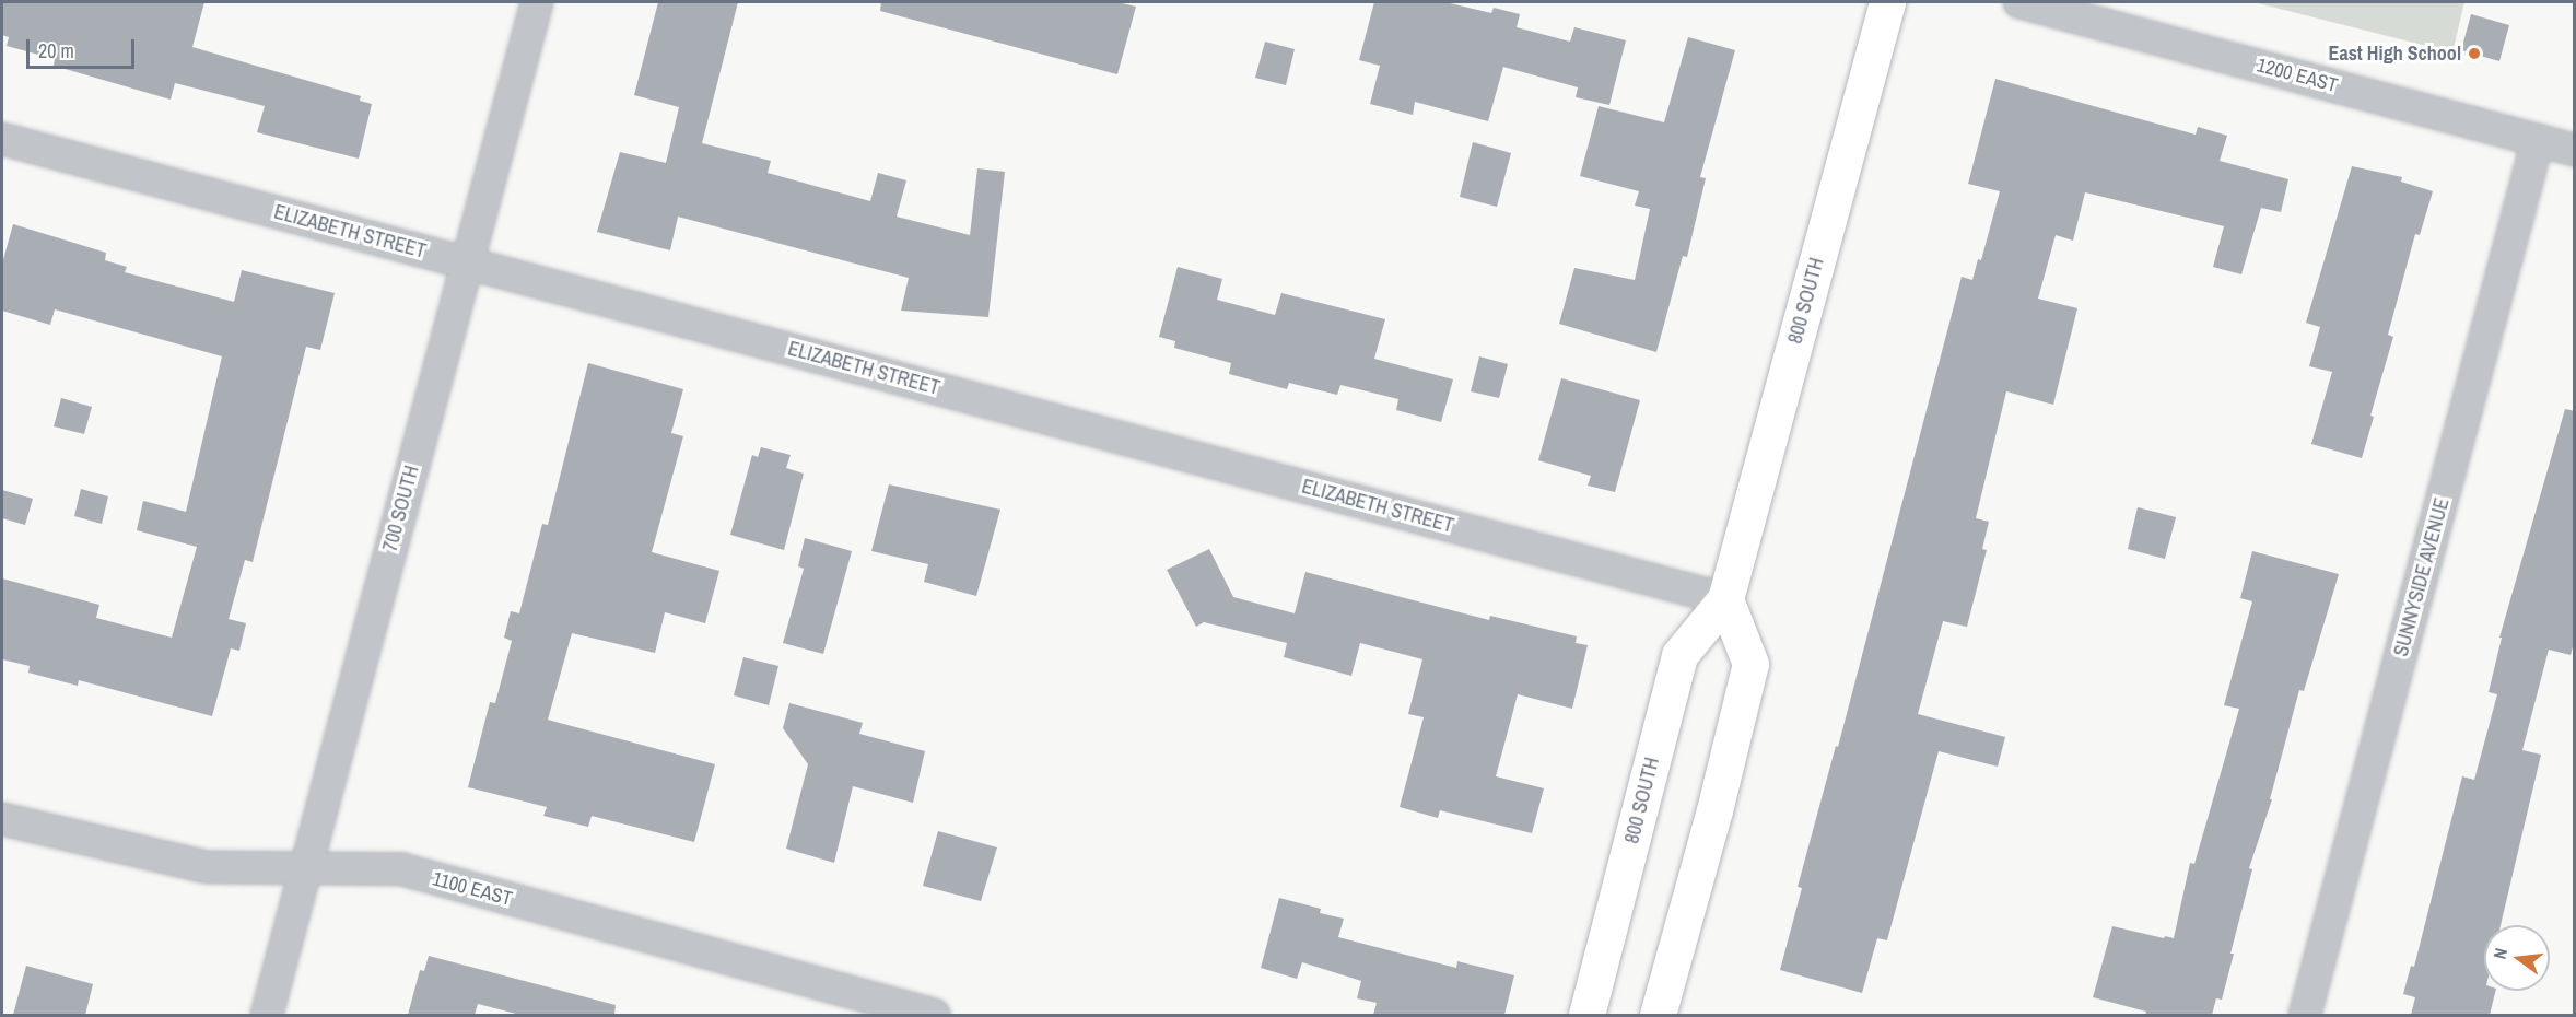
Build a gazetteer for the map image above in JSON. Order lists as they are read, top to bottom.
{
  "streets": {
    "main road": ["800 SOUTH"],
    "street": [
      "1200 EAST",
      "ELIZABETH STREET",
      "700 SOUTH",
      "SUNNYSIDE AVENUE",
      "1100 EAST"
    ]
  },
  "crossings": [
    ["1200 EAST", "SUNNYSIDE AVENUE"],
    ["ELIZABETH STREET", "800 SOUTH"],
    ["ELIZABETH STREET", "700 SOUTH"],
    ["700 SOUTH", "1100 EAST"]
  ],
  "places": ["East High School"],
  "scale_bar": "20 m",
  "north": "left"
}
